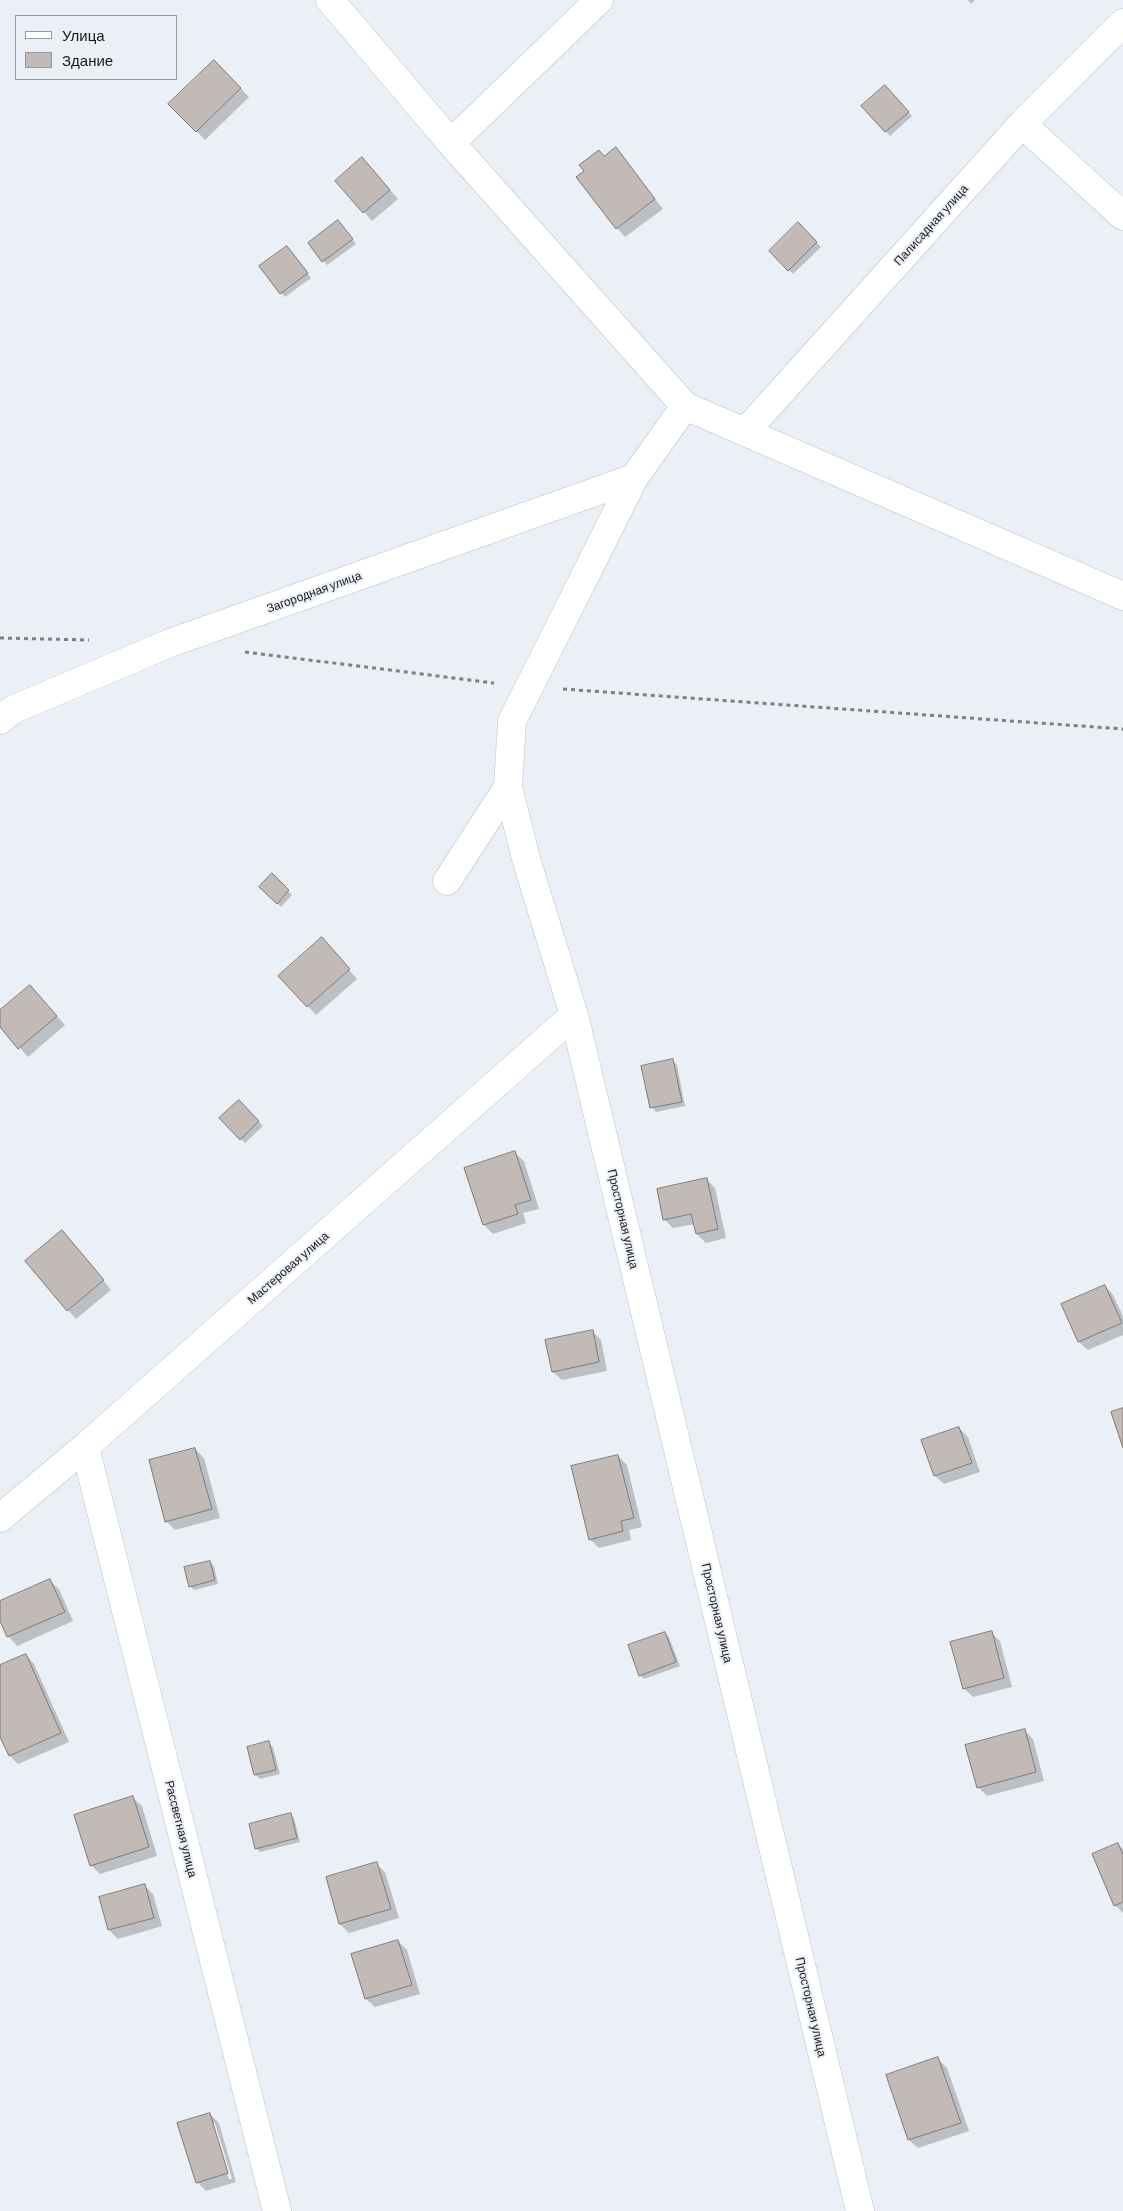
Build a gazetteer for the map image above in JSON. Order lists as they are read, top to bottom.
{
  "streets": {
    "street": [
      "Палисадная улица",
      "Загородная улица",
      "Просторная улица",
      "Мастеровая улица",
      "Рассветная улица"
    ]
  },
  "crossings": [
    ["Просторная улица", "Мастеровая улица"],
    ["Мастеровая улица", "Рассветная улица"]
  ],
  "legend": ["Улица", "Здание"]
}
